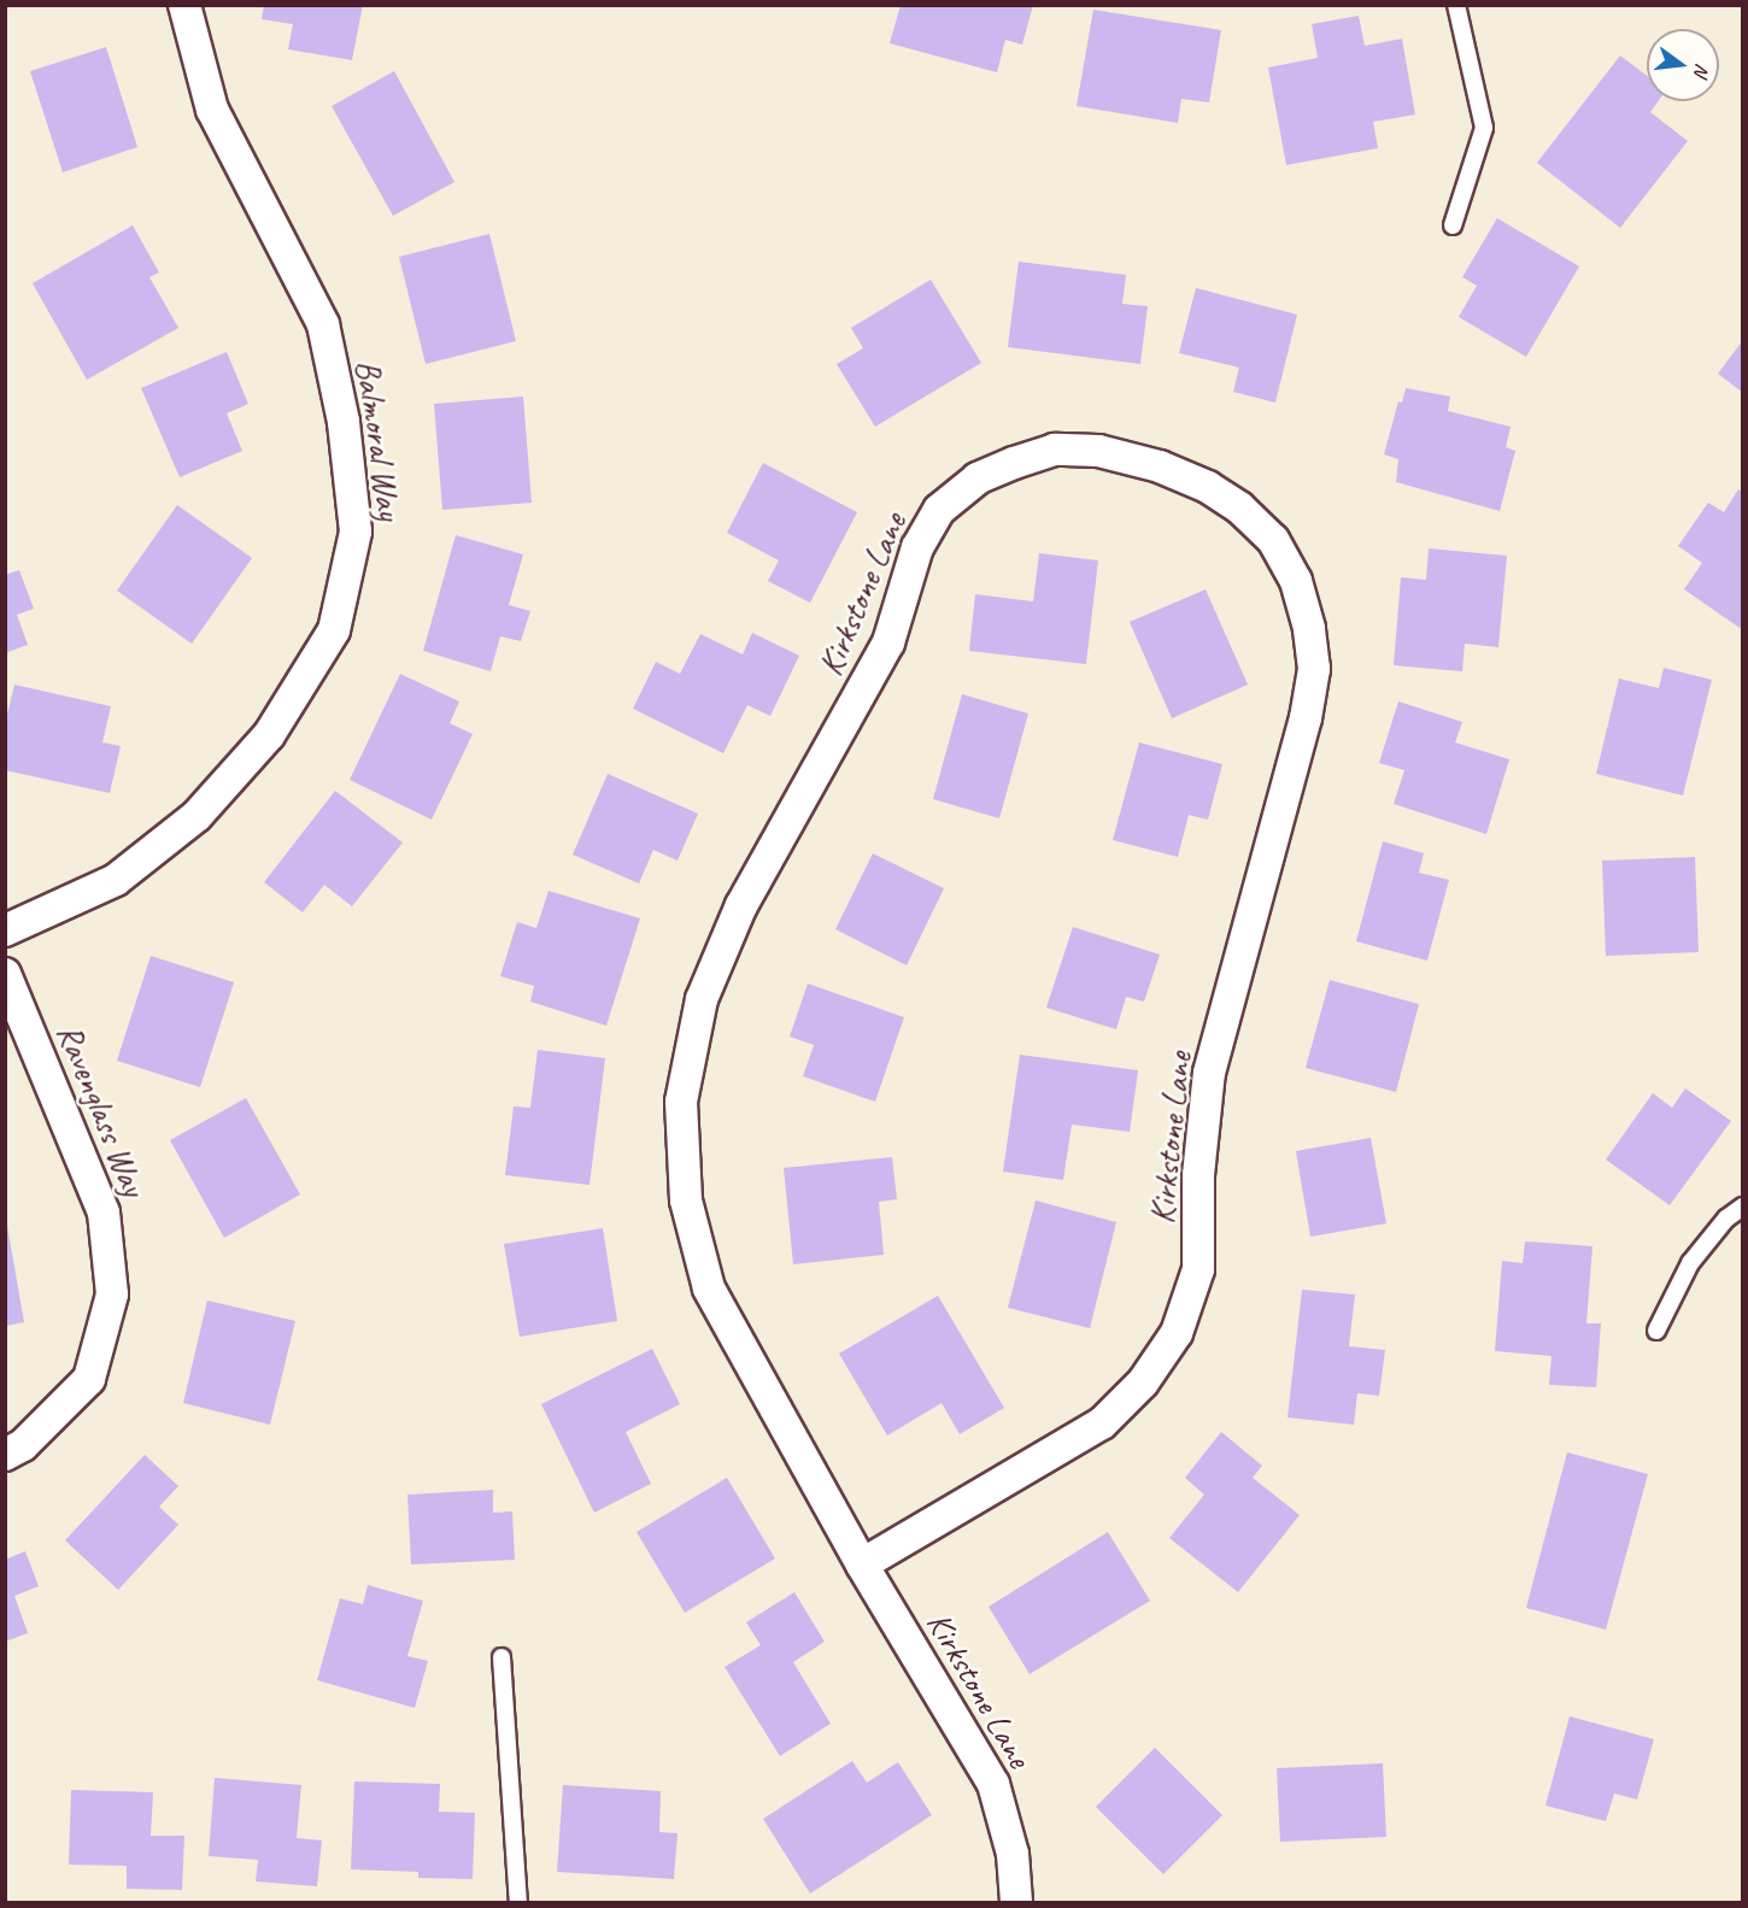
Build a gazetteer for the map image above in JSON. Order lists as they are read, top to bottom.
{
  "streets": {
    "street": ["Balmoral Way", "Kirkstone Lane", "Ravenglass Way"]
  },
  "north": "right"
}
